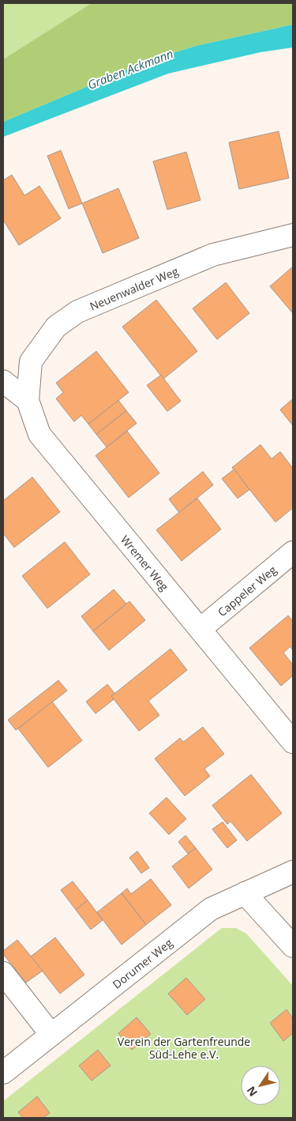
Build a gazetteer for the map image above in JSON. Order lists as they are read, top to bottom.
{
  "streets": {
    "street": [
      "Neuenwalder Weg",
      "Wremer Weg",
      "Cappeler Weg",
      "Dorumer Weg"
    ]
  },
  "crossings": [
    ["Neuenwalder Weg", "Wremer Weg"],
    ["Wremer Weg", "Cappeler Weg"]
  ],
  "water": ["Graben Ackmann"],
  "parks": ["Verein der Gartenfreunde Süd-Lehe e.V."],
  "north": "bottom left"
}
